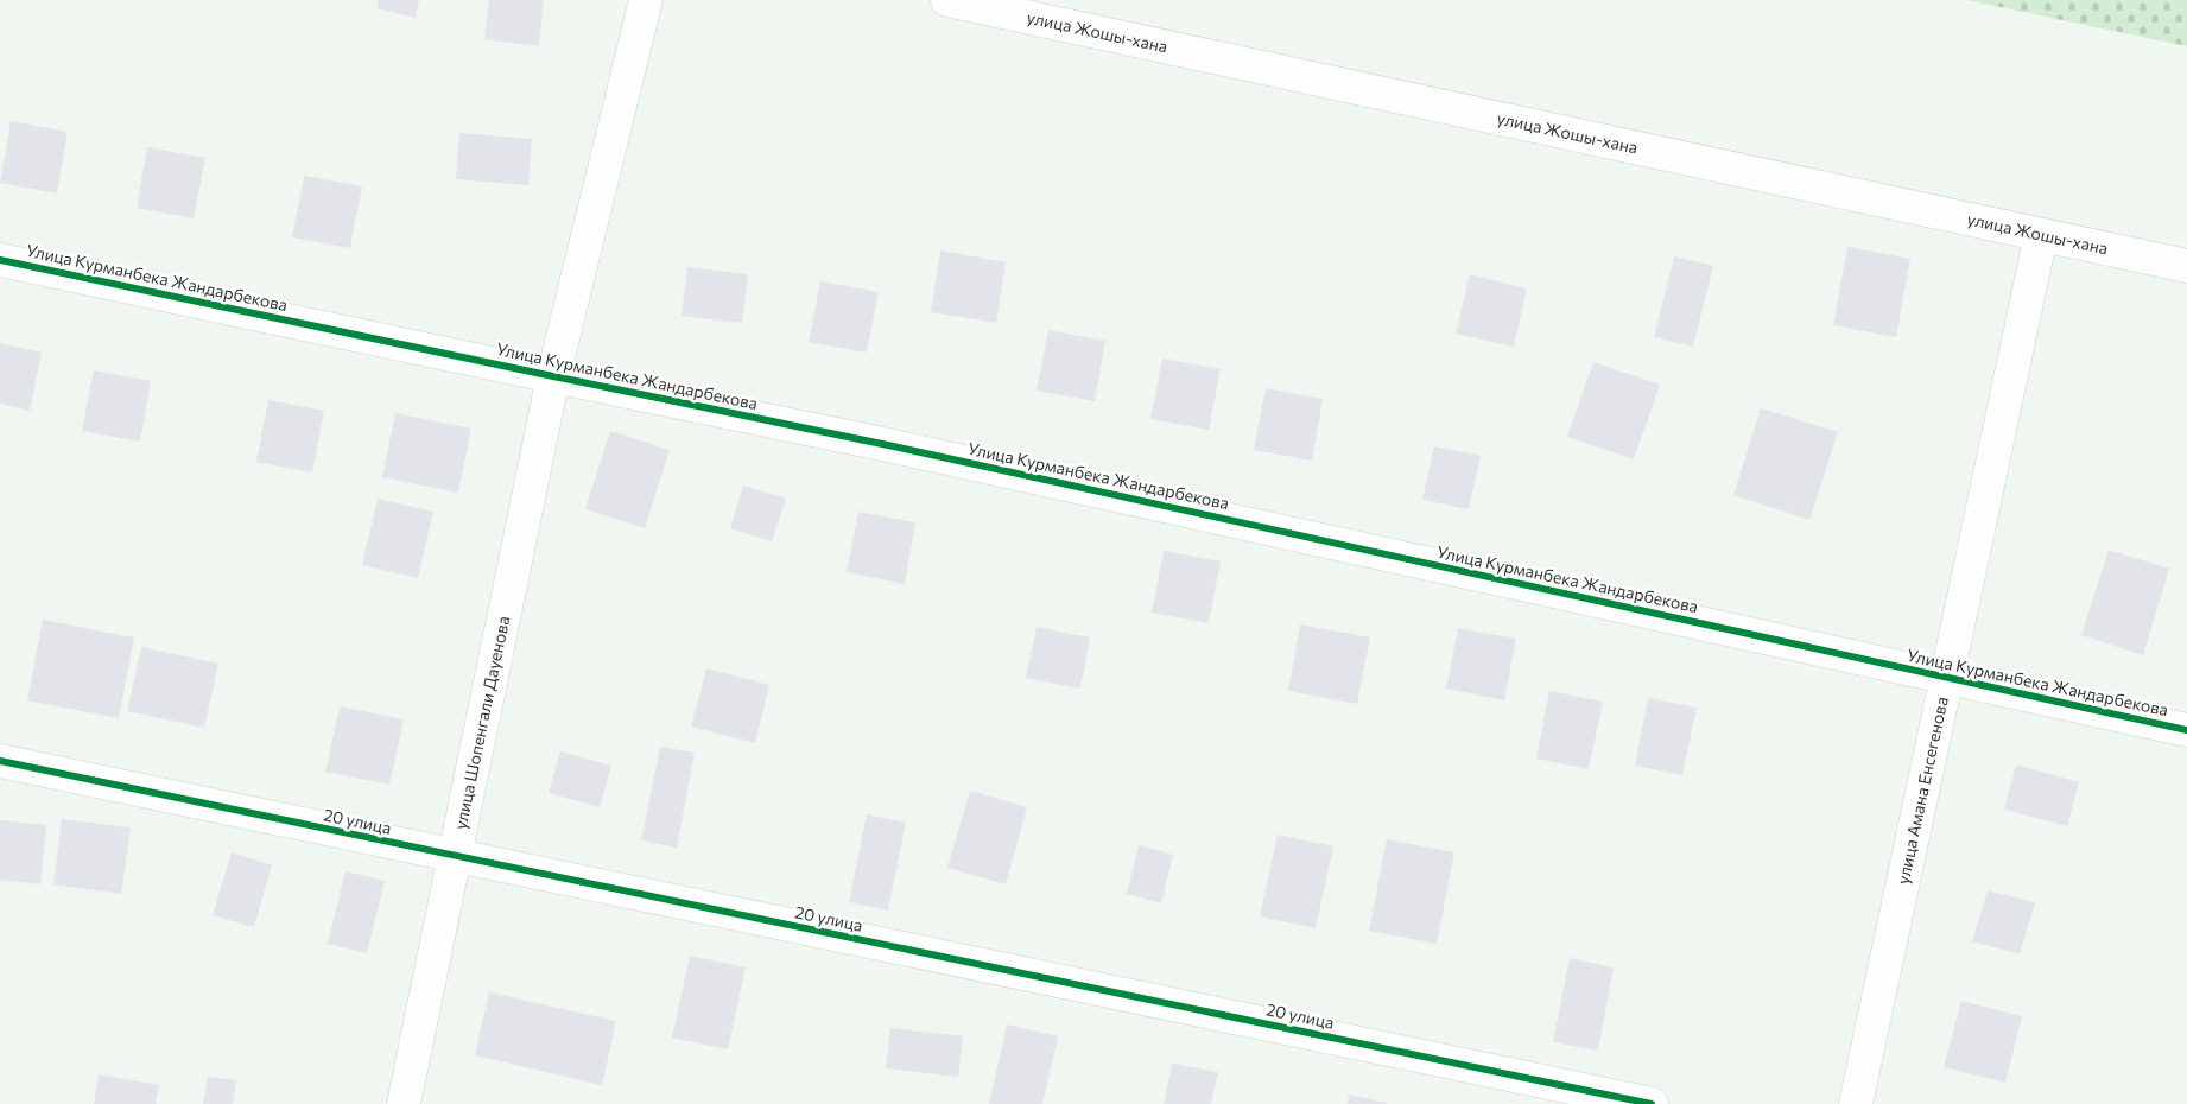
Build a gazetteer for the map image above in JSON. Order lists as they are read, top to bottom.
{
  "streets": {
    "street": [
      "улица Жошы-хана",
      "Улица Курманбека Жандарбекова",
      "улица Шопенгали Дауенова",
      "улица Амана Енсегенова",
      "20 улица"
    ]
  },
  "crossings": [
    ["улица Жошы-хана", "улица Амана Енсегенова"],
    ["Улица Курманбека Жандарбекова", "улица Шопенгали Дауенова"],
    ["Улица Курманбека Жандарбекова", "улица Амана Енсегенова"],
    ["улица Шопенгали Дауенова", "20 улица"]
  ]
}
